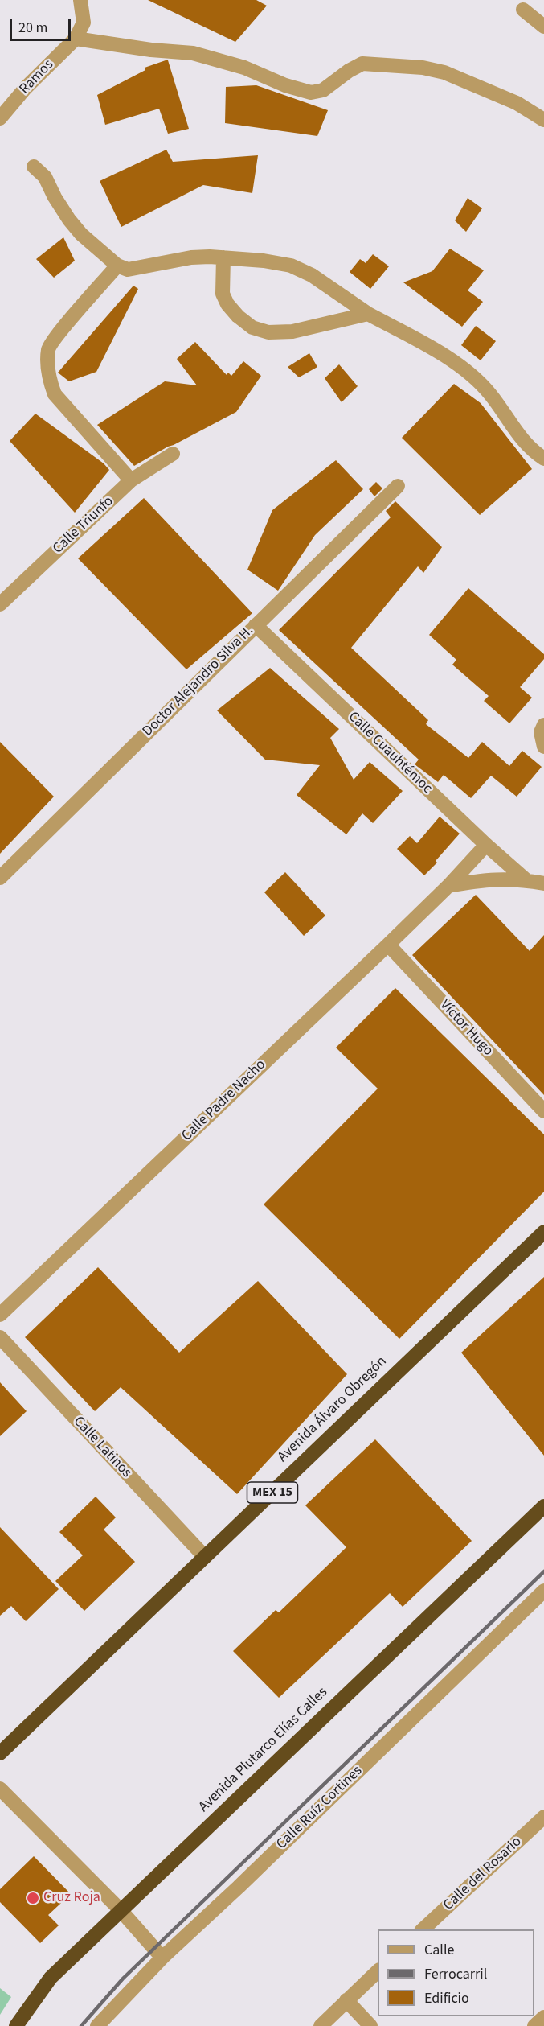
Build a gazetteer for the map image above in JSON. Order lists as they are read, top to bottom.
{
  "streets": {
    "highway": ["Avenida Álvaro Obregón", "MEX 15", "Avenida Plutarco Elías Calles"],
    "street": [
      "Ramos",
      "Calle Triunfo",
      "Doctor Alejandro Silva H.",
      "Calle Cuauhtémoc",
      "Víctor Hugo",
      "Calle Padre Nacho",
      "Calle Latinos",
      "Calle Ruíz Cortines",
      "Calle del Rosario"
    ]
  },
  "crossings": [
    ["Doctor Alejandro Silva H.", "Calle Cuauhtémoc"],
    ["Calle Cuauhtémoc", "Calle Padre Nacho"],
    ["Víctor Hugo", "Calle Padre Nacho"],
    ["Avenida Álvaro Obregón", "Calle Latinos"]
  ],
  "places": ["Cruz Roja"],
  "legend": ["Calle", "Ferrocarril", "Edificio"],
  "scale_bar": "20 m"
}
